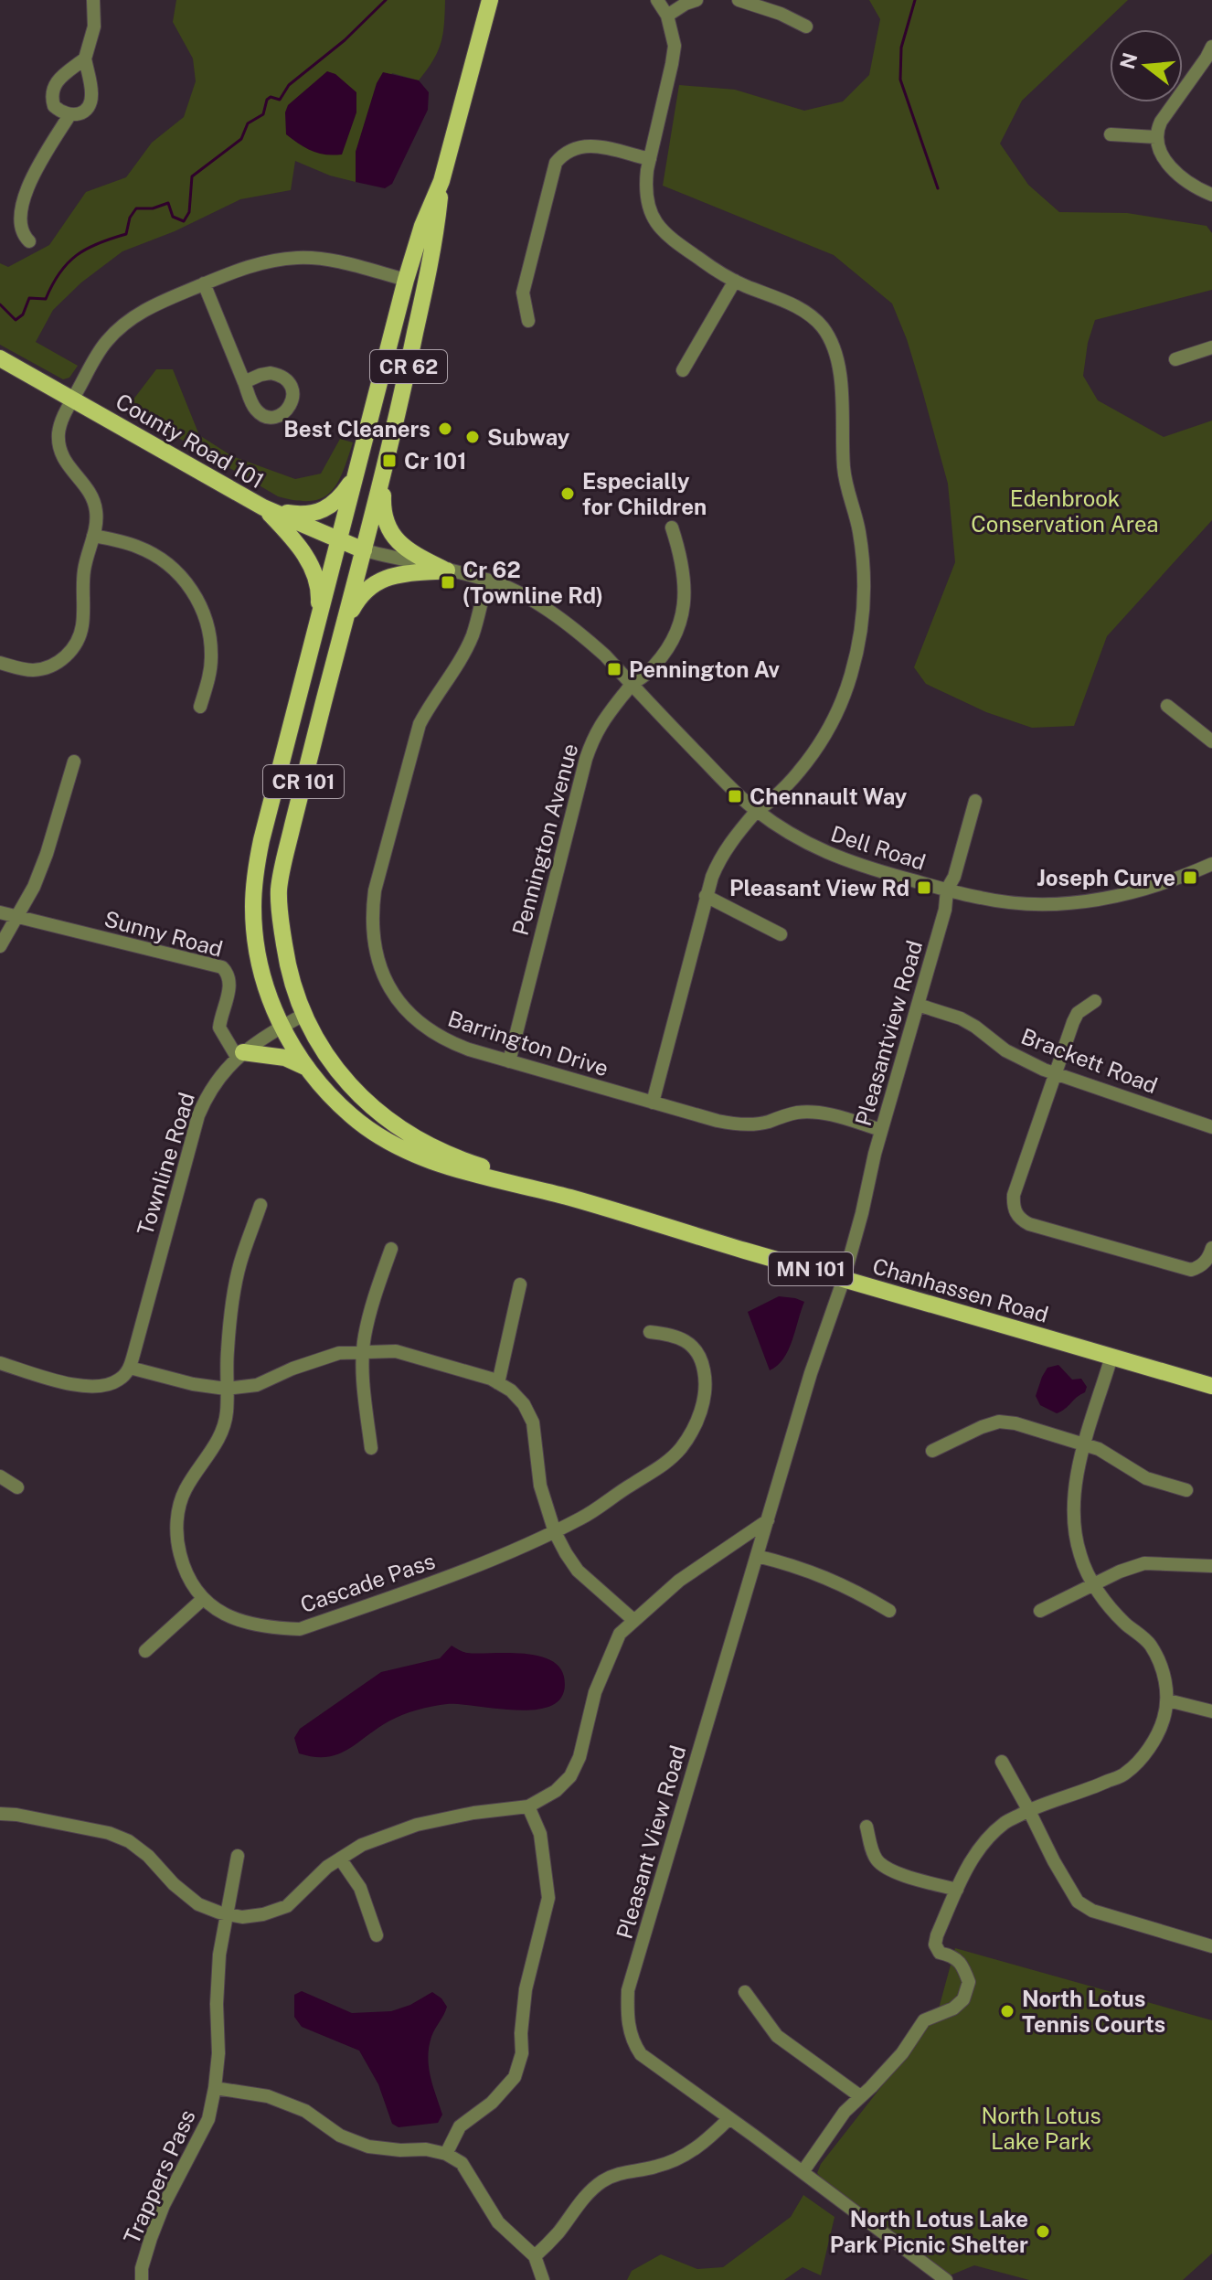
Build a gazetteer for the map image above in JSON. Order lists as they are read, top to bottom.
{
  "streets": {
    "main road": [
      "CR 62",
      "County Road 101",
      "CR 101",
      "MN 101",
      "Chanhassen Road"
    ],
    "street": [
      "Pennington Avenue",
      "Dell Road",
      "Sunny Road",
      "Pleasantview Road",
      "Barrington Drive",
      "Brackett Road",
      "Townline Road",
      "Cascade Pass",
      "Pleasant View Road",
      "Trappers Pass"
    ]
  },
  "crossings": [
    ["CR 62", "County Road 101"],
    ["CR 62", "CR 101"],
    ["CR 62", "Dell Road"],
    ["County Road 101", "CR 101"],
    ["County Road 101", "Dell Road"],
    ["CR 101", "Dell Road"],
    ["CR 101", "Townline Road"],
    ["CR 101", "MN 101"],
    ["Pennington Avenue", "Dell Road"],
    ["Pennington Avenue", "Barrington Drive"],
    ["Dell Road", "Pleasantview Road"],
    ["Dell Road", "Barrington Drive"],
    ["Sunny Road", "Townline Road"],
    ["Pleasantview Road", "Barrington Drive"],
    ["Pleasantview Road", "Brackett Road"],
    ["Pleasantview Road", "Chanhassen Road"],
    ["Pleasantview Road", "Pleasant View Road"],
    ["Townline Road", "MN 101"],
    ["MN 101", "Chanhassen Road"],
    ["Chanhassen Road", "Pleasant View Road"]
  ],
  "parks": ["Edenbrook Conservation Area", "North Lotus Lake Park"],
  "places": {
    "other": [
      "Best Cleaners",
      "Subway",
      "Especially for Children",
      "North Lotus Tennis Courts",
      "North Lotus Lake Park Picnic Shelter"
    ],
    "transit": [
      "Cr 101",
      "Cr 62 (Townline Rd)",
      "Pennington Av",
      "Chennault Way",
      "Joseph Curve",
      "Pleasant View Rd"
    ]
  },
  "north": "left"
}
